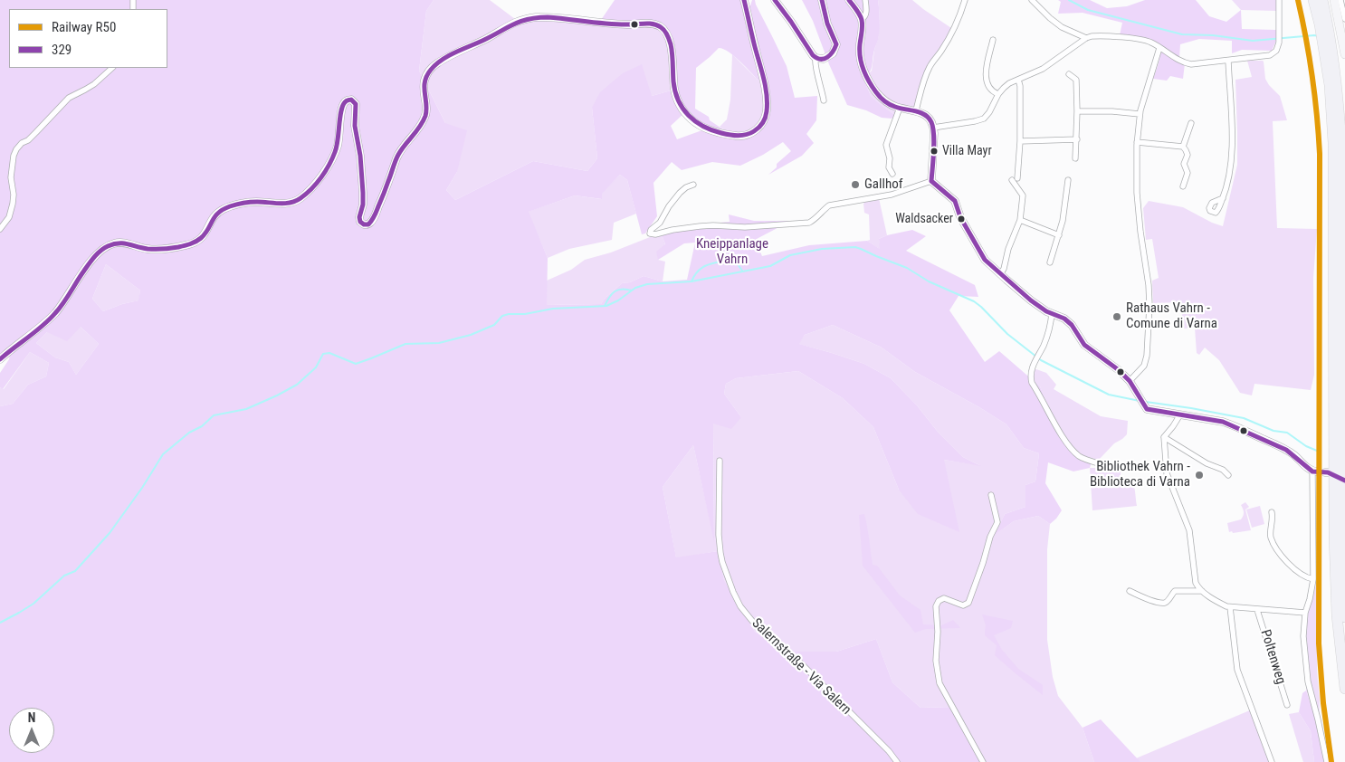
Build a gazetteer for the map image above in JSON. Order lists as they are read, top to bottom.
{
  "streets": {
    "street": ["Poltenweg", "Salernstraße - Via Salern"]
  },
  "parks": ["Kneippanlage Vahrn"],
  "places": [
    "Villa Mayr",
    "Gallhof",
    "Waldsacker",
    "Rathaus Vahrn - Comune di Varna",
    "Bibliothek Vahrn - Biblioteca di Varna"
  ],
  "lines": ["rail line R50", "transit line 329"],
  "legend": ["Railway R50", "329"],
  "north": "top"
}
